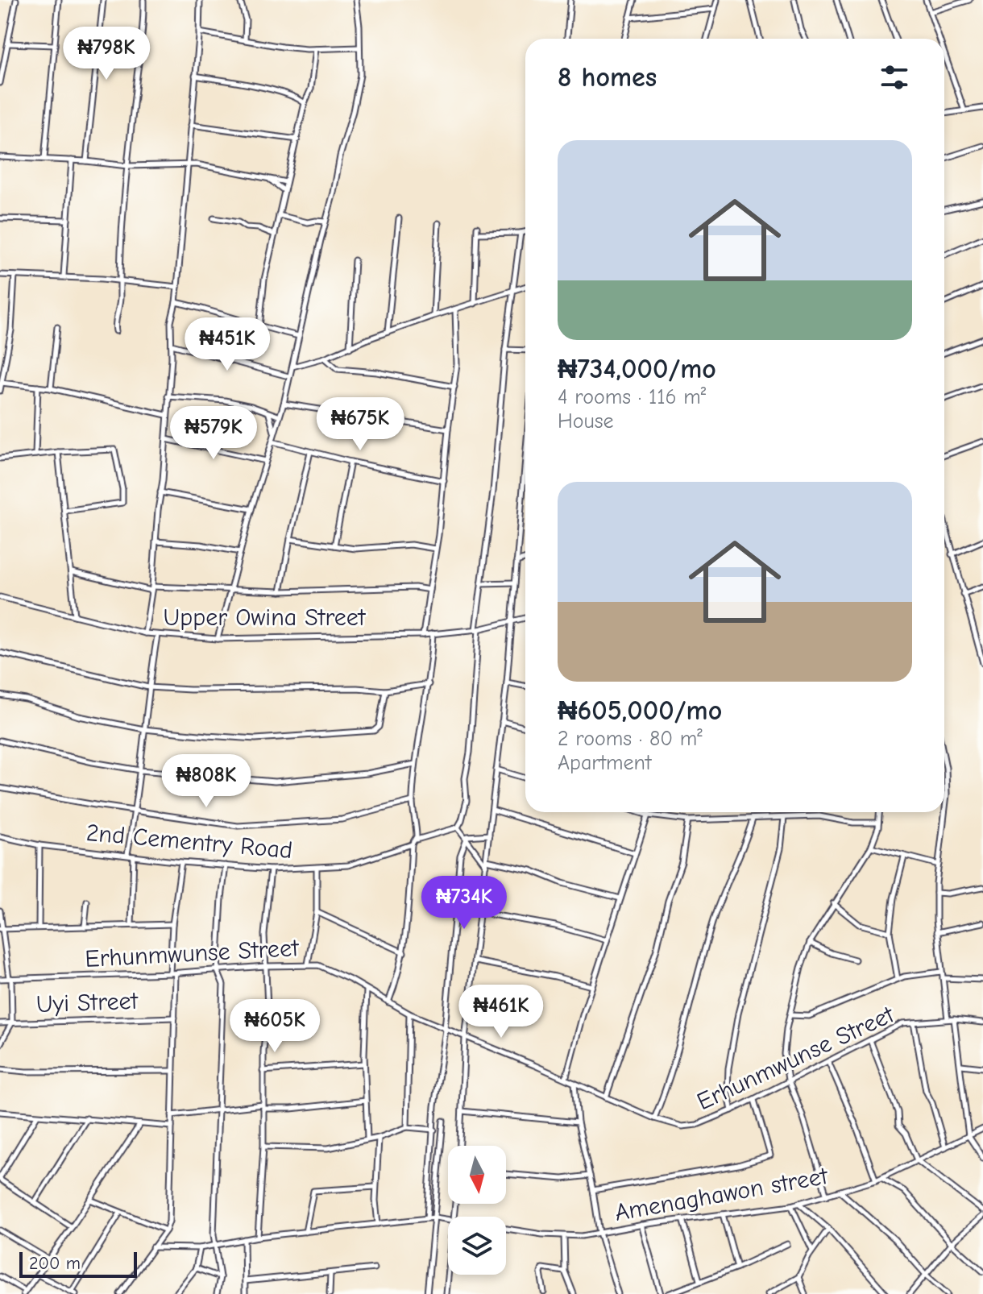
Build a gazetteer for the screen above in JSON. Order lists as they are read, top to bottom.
{
  "streets": {
    "street": [
      "Upper Owina Street",
      "2nd Cementry Road",
      "Erhunmwunse Street",
      "Uyi Street",
      "Amenaghawon street"
    ]
  },
  "scale_bar": "200 m",
  "north": "bottom",
  "page": {
    "price": [
      "₦798K",
      "₦451K",
      "₦675K",
      "₦579K",
      "₦808K",
      "₦734K",
      "₦461K",
      "₦605K"
    ],
    "heading": "8 homes",
    "list": [
      {
        "name": "₦734,000/mo",
        "note": "4 rooms · 116 m² · House"
      },
      {
        "name": "₦605,000/mo",
        "note": "2 rooms · 80 m² · Apartment"
      }
    ],
    "scale": "200 m"
  }
}
